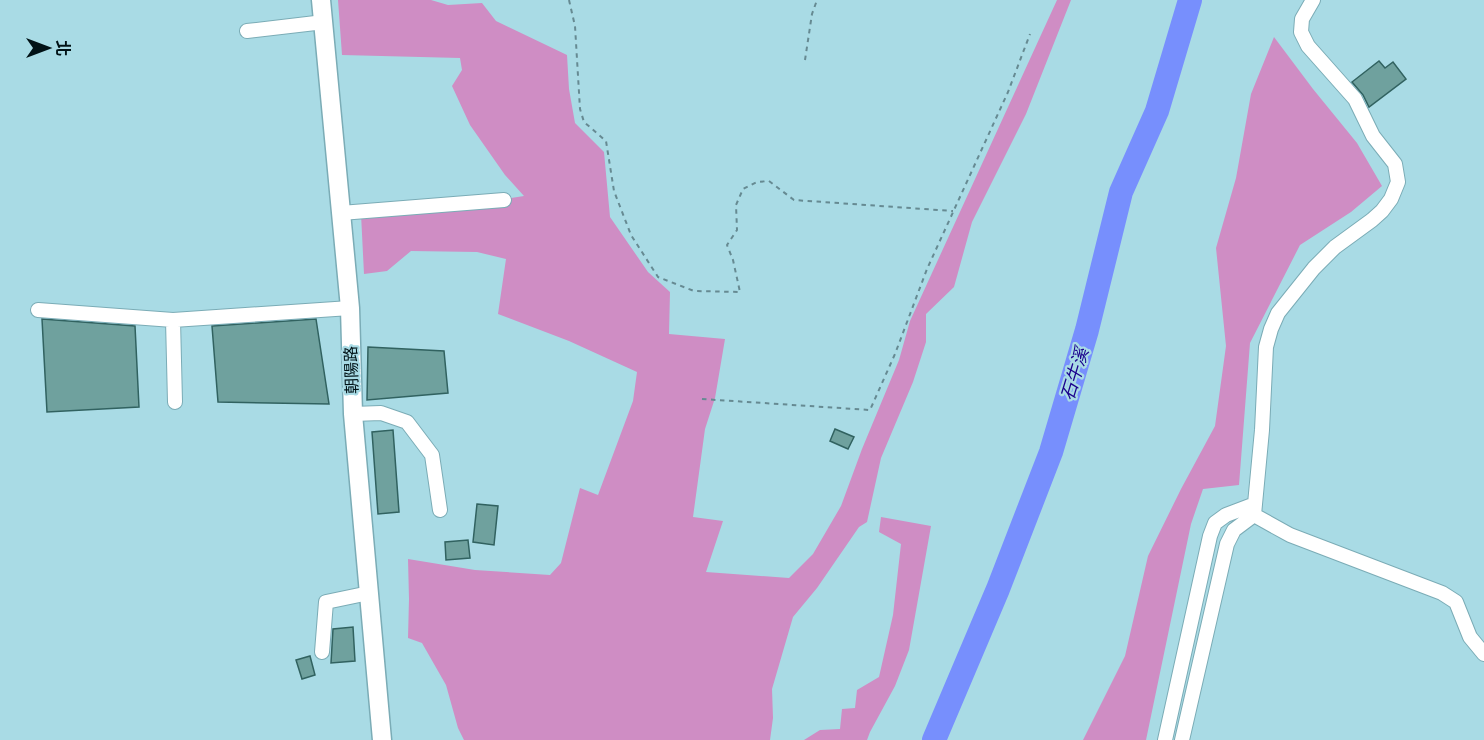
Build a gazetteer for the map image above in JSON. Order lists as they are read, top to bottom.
{
  "streets": {
    "main road": ["朝陽路"]
  },
  "water": ["石牛溪"],
  "north": "right"
}
